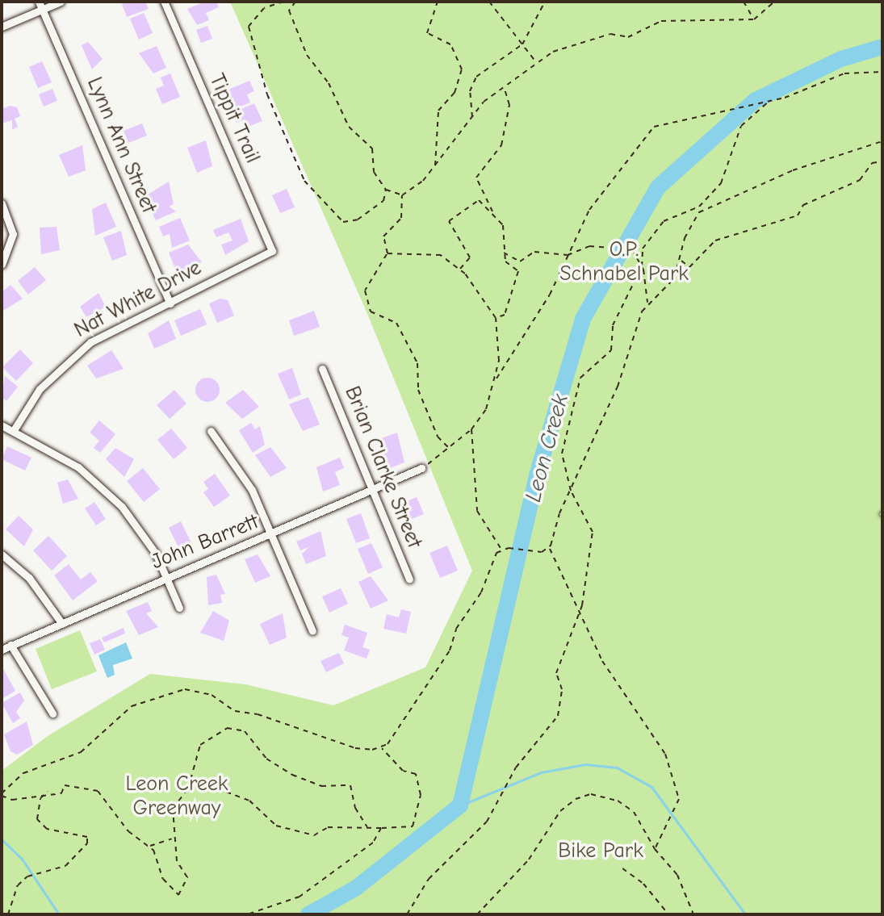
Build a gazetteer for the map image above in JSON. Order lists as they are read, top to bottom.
{
  "streets": {
    "street": [
      "Tippit Trail",
      "Lynn Ann Street",
      "Nat White Drive",
      "Brian Clarke Street",
      "John Barrett"
    ]
  },
  "crossings": [
    ["Tippit Trail", "Nat White Drive"],
    ["Lynn Ann Street", "Nat White Drive"],
    ["Brian Clarke Street", "John Barrett"]
  ],
  "water": ["Leon Creek"],
  "parks": ["O.P. Schnabel Park", "Leon Creek Greenway", "Bike Park"]
}
